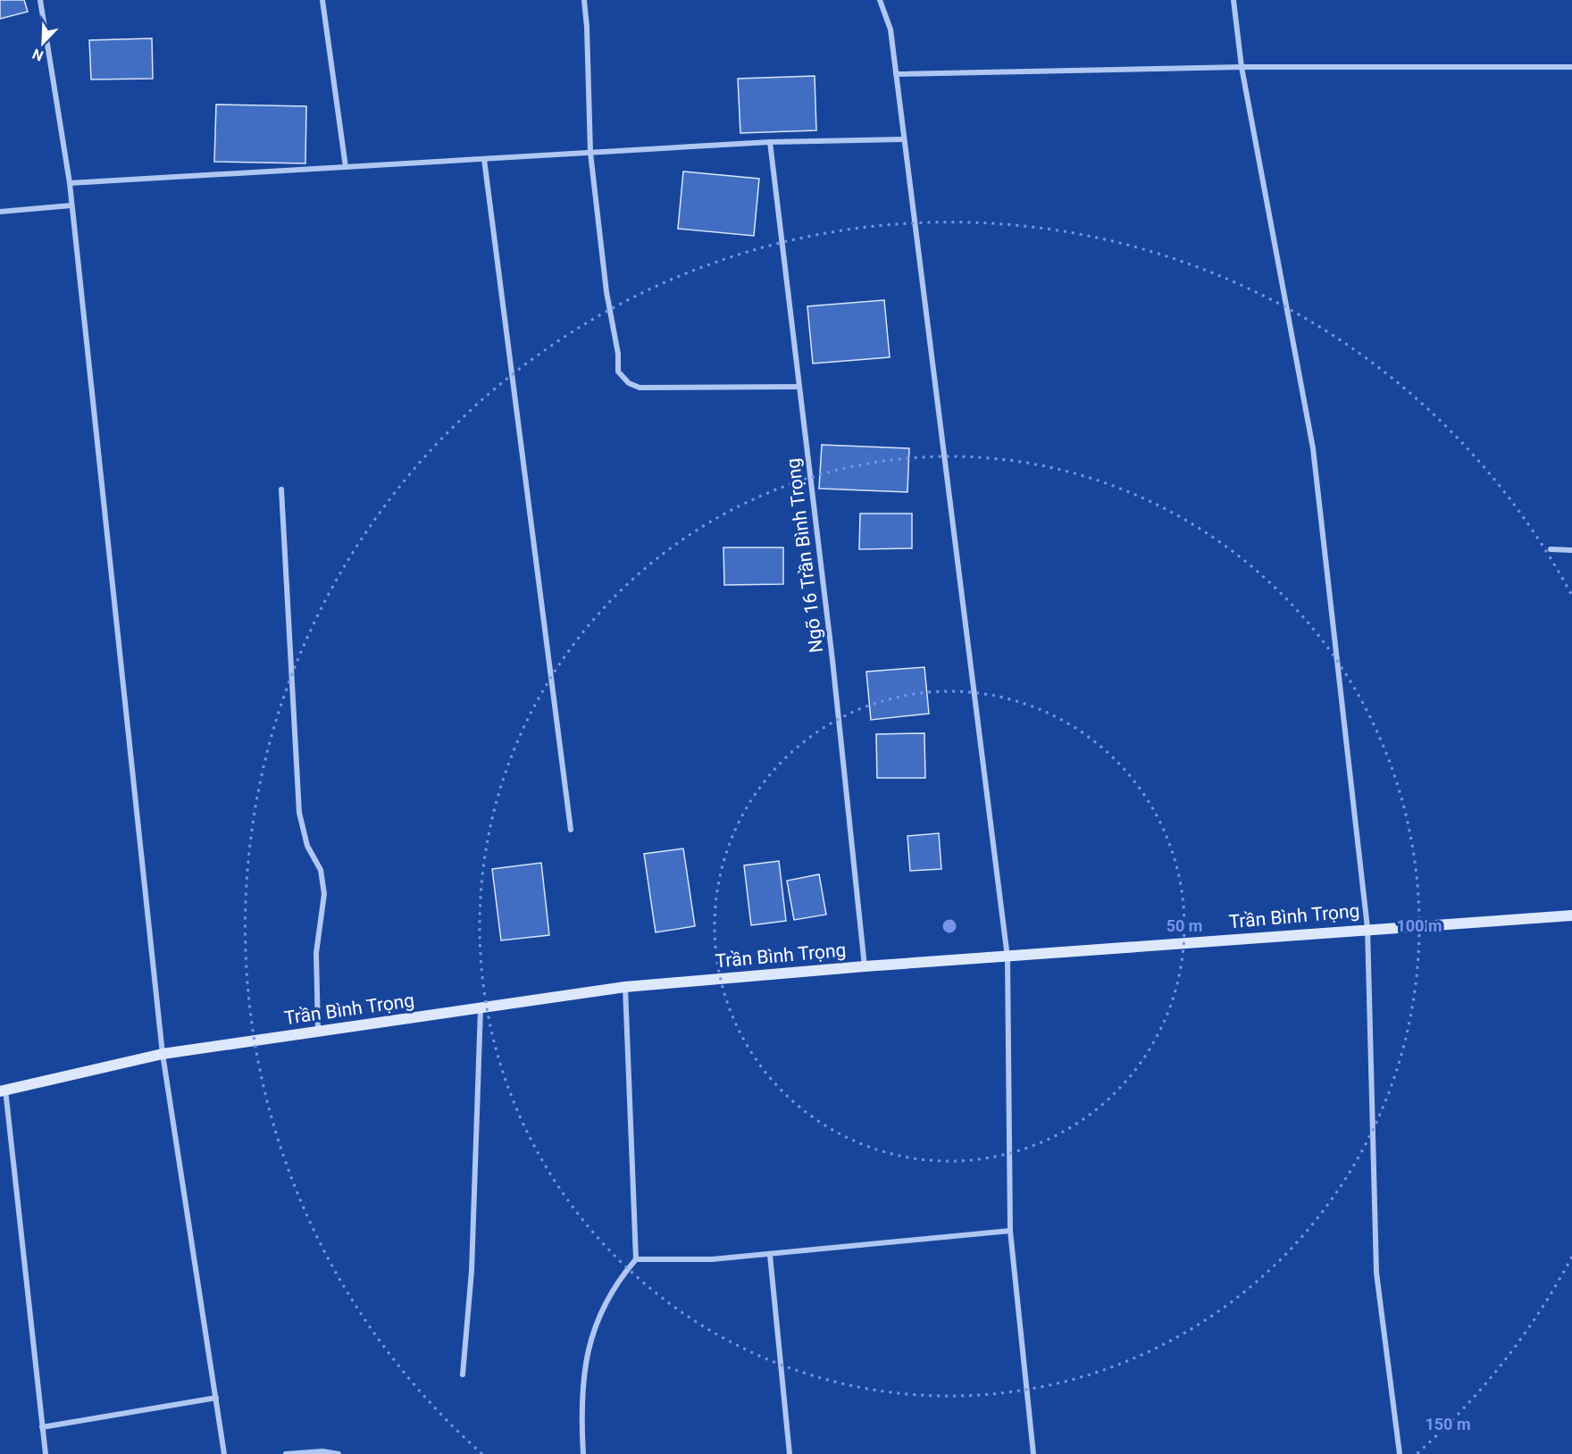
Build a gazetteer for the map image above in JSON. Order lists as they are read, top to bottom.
{
  "streets": {
    "street": ["Ngõ 16 Trần Bình Trọng", "Trần Bình Trọng"]
  },
  "crossings": [
    ["Ngõ 16 Trần Bình Trọng", "Trần Bình Trọng"]
  ],
  "north": "bottom left",
  "rings": ["50 m", "100 m", "150 m"]
}
